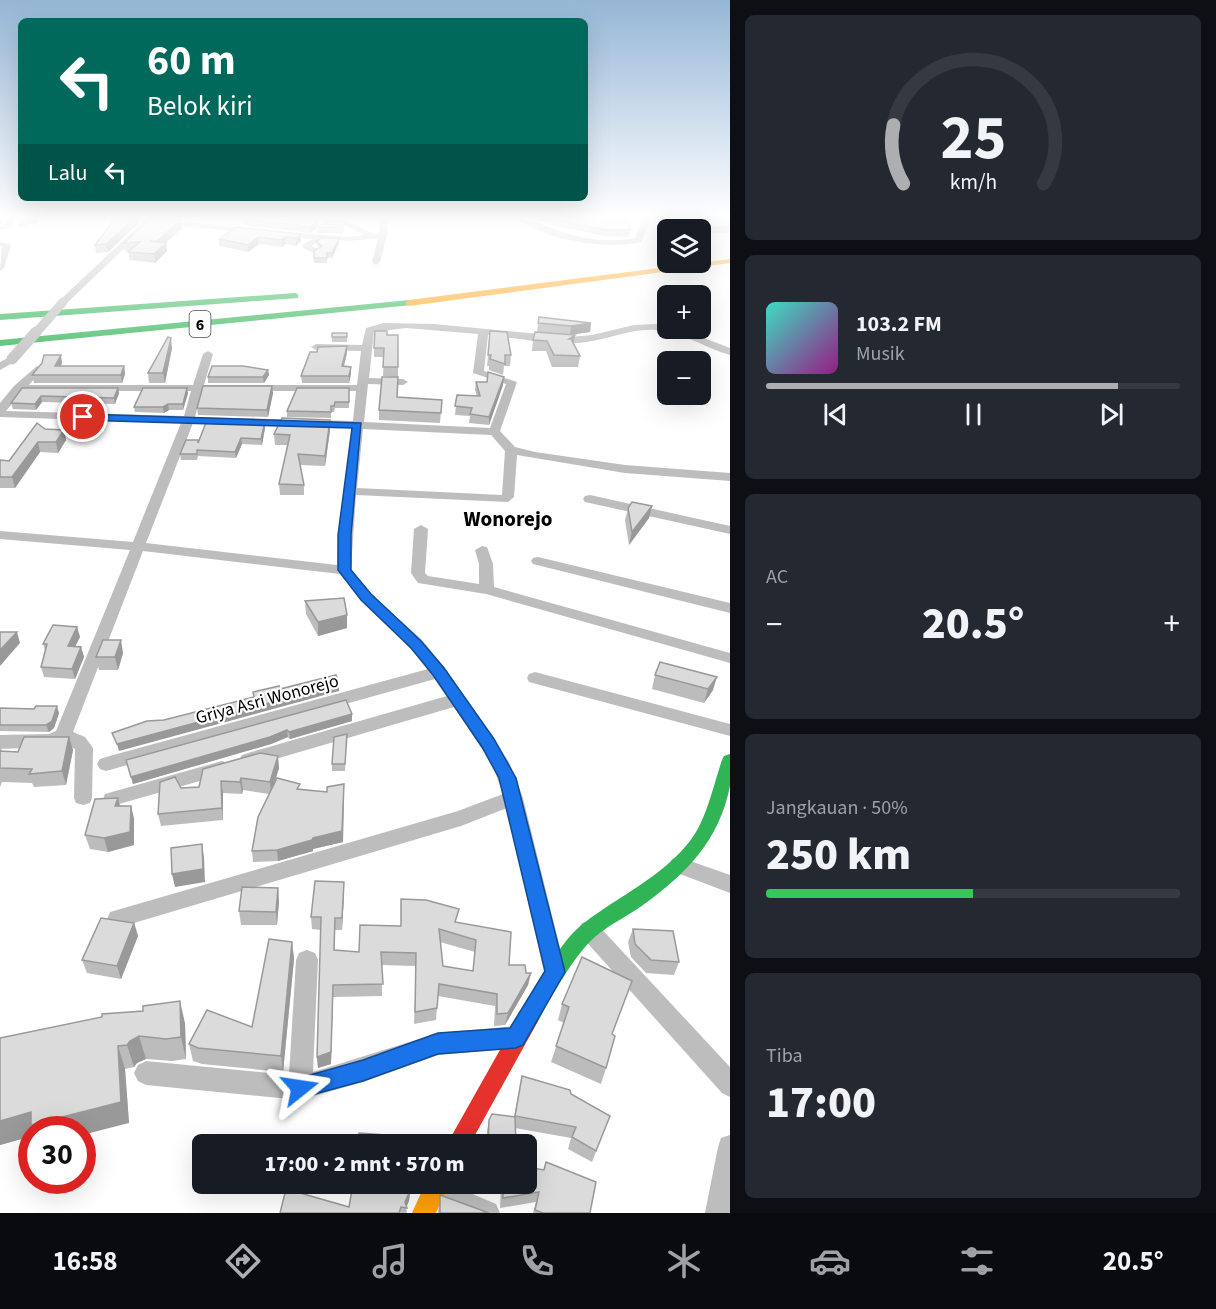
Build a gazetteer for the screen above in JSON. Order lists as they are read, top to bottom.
{
  "streets": {
    "main road": ["6"],
    "street": ["Griya Asri Wonorejo"]
  },
  "districts": ["Wonorejo"],
  "page": {
    "turn": ["60 m", "Belok kiri"],
    "then": "Lalu",
    "map_buttons": ["+", "−"],
    "song": ["103.2 FM", "Musik"],
    "tile": [
      "AC",
      ["Jangkauan · 50%", "250 km"],
      ["Tiba", "17:00"]
    ],
    "heat": ["−", "20.5°", "+"],
    "limit": "30",
    "trip": "17:00 · 2 mnt · 570 m",
    "tabs": ["16:58", "20.5°"],
    "gauge": ["25", "km/h"]
  }
}
